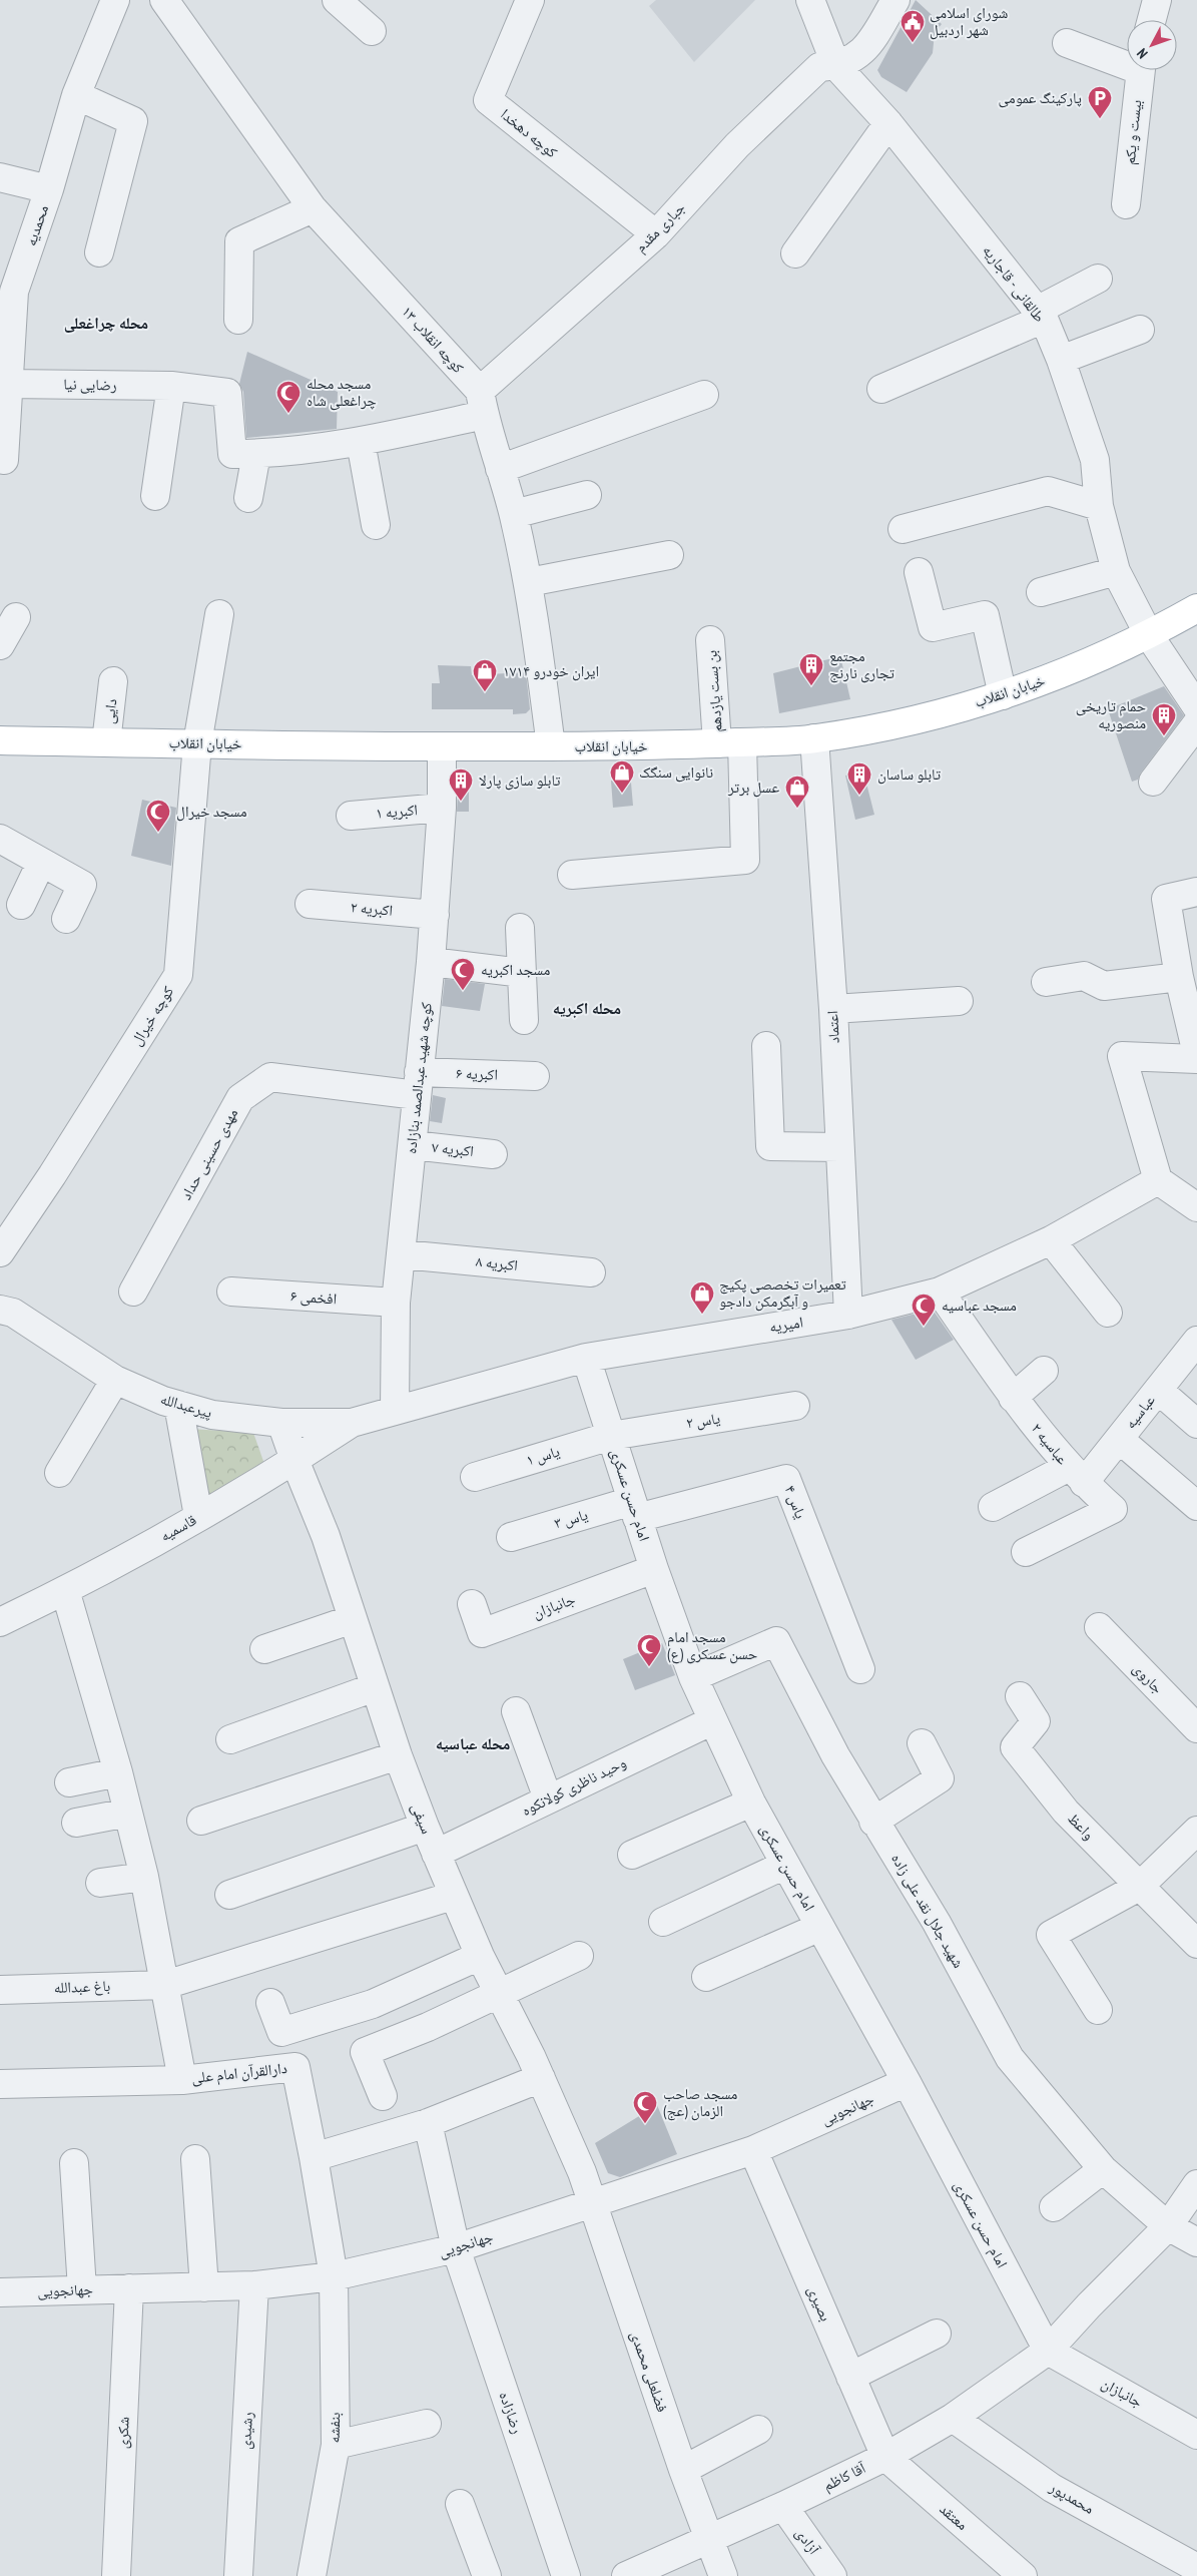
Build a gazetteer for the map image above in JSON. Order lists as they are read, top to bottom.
{
  "streets": {
    "main road": ["خیابان انقلاب"],
    "street": [
      "بیست و یکم",
      "کوچه دهخدا",
      "محمدیه",
      "جباری مقدم",
      "طالقانی - قاجاریه",
      "کوچه انقلاب ۱۳",
      "رضایی نیا",
      "بن بست یازدهم",
      "دایی",
      "اکبریه ۱",
      "اکبریه ۲",
      "کوچه خیرال",
      "اعتماد",
      "اکبریه ۶",
      "کوچه شهید عبدالصمد بنازاده",
      "اکبریه ۷",
      "مهدی حسینی حداد",
      "اکبریه ۸",
      "افخمی ۶",
      "امیریه",
      "پیرعبدالله",
      "عباسیه",
      "یاس ۲",
      "عباسیه ۲",
      "یاس ۱",
      "امام حسن عسکری",
      "یاس ۴",
      "یاس ۳",
      "قاسمیه",
      "جانبازان",
      "جاروی",
      "وحید ناظری کولانکوه",
      "سیفی",
      "واعظ",
      "شهید جلال نقد علی زاده",
      "باغ عبدالله",
      "دارالقرآن امام علی",
      "جهانجویی",
      "بصیری",
      "فضلعلی محمدی",
      "رضازاده",
      "بنفشه",
      "رشیدی",
      "شکری",
      "آقا کاظم",
      "محمدپور",
      "معتقد",
      "آزادی"
    ]
  },
  "crossings": [
    ["کوچه دهخدا", "جباری مقدم"],
    ["محمدیه", "رضایی نیا"],
    ["جباری مقدم", "طالقانی - قاجاریه"],
    ["جباری مقدم", "کوچه انقلاب ۱۳"],
    ["جباری مقدم", "رضایی نیا"],
    ["طالقانی - قاجاریه", "خیابان انقلاب"],
    ["کوچه انقلاب ۱۳", "رضایی نیا"],
    ["کوچه انقلاب ۱۳", "خیابان انقلاب"],
    ["بن بست یازدهم", "خیابان انقلاب"],
    ["خیابان انقلاب", "دایی"],
    ["خیابان انقلاب", "کوچه خیرال"],
    ["خیابان انقلاب", "اعتماد"],
    ["خیابان انقلاب", "کوچه شهید عبدالصمد بنازاده"],
    ["اکبریه ۱", "کوچه شهید عبدالصمد بنازاده"],
    ["اکبریه ۲", "کوچه شهید عبدالصمد بنازاده"],
    ["اعتماد", "امیریه"],
    ["اکبریه ۶", "کوچه شهید عبدالصمد بنازاده"],
    ["اکبریه ۶", "مهدی حسینی حداد"],
    ["کوچه شهید عبدالصمد بنازاده", "اکبریه ۷"],
    ["کوچه شهید عبدالصمد بنازاده", "مهدی حسینی حداد"],
    ["کوچه شهید عبدالصمد بنازاده", "اکبریه ۸"],
    ["کوچه شهید عبدالصمد بنازاده", "افخمی ۶"],
    ["کوچه شهید عبدالصمد بنازاده", "امیریه"],
    ["کوچه شهید عبدالصمد بنازاده", "پیرعبدالله"],
    ["امیریه", "پیرعبدالله"],
    ["امیریه", "عباسیه ۲"],
    ["امیریه", "امام حسن عسکری"],
    ["پیرعبدالله", "قاسمیه"],
    ["پیرعبدالله", "سیفی"],
    ["عباسیه", "عباسیه ۲"],
    ["یاس ۲", "یاس ۱"],
    ["یاس ۲", "امام حسن عسکری"],
    ["یاس ۱", "امام حسن عسکری"],
    ["امام حسن عسکری", "یاس ۴"],
    ["امام حسن عسکری", "یاس ۳"],
    ["امام حسن عسکری", "جانبازان"],
    ["امام حسن عسکری", "وحید ناظری کولانکوه"],
    ["امام حسن عسکری", "شهید جلال نقد علی زاده"],
    ["امام حسن عسکری", "جهانجویی"],
    ["امام حسن عسکری", "آقا کاظم"],
    ["یاس ۴", "یاس ۳"],
    ["قاسمیه", "سیفی"],
    ["جانبازان", "آقا کاظم"],
    ["وحید ناظری کولانکوه", "سیفی"],
    ["سیفی", "باغ عبدالله"],
    ["سیفی", "جهانجویی"],
    ["سیفی", "فضلعلی محمدی"],
    ["شهید جلال نقد علی زاده", "آقا کاظم"],
    ["دارالقرآن امام علی", "جهانجویی"],
    ["دارالقرآن امام علی", "بنفشه"],
    ["جهانجویی", "بصیری"],
    ["جهانجویی", "فضلعلی محمدی"],
    ["جهانجویی", "رضازاده"],
    ["جهانجویی", "بنفشه"],
    ["جهانجویی", "رشیدی"],
    ["جهانجویی", "شکری"],
    ["بصیری", "آقا کاظم"],
    ["بصیری", "معتقد"],
    ["فضلعلی محمدی", "آقا کاظم"],
    ["آقا کاظم", "محمدپور"],
    ["آقا کاظم", "معتقد"],
    ["آقا کاظم", "آزادی"]
  ],
  "districts": ["محله چراغعلی", "محله اکبریه", "محله عباسیه"],
  "places": {
    "public building": ["شورای اسلامی شهر اردبیل"],
    "parking": ["پارکینگ عمومی"],
    "mosque": [
      "مسجد محله چراغعلی شاه",
      "مسجد خیرال",
      "مسجد اکبریه",
      "مسجد عباسیه",
      "مسجد امام حسن عسکری (ع)",
      "مسجد صاحب الزمان (عج)"
    ],
    "building": [
      "مجتمع تجاری نارنج",
      "حمام تاریخی منصوریه",
      "تابلو ساسان",
      "تابلو سازی پارلا"
    ],
    "shop": [
      "ایران خودرو ۱۷۱۴",
      "نانوایی سنگک",
      "عسل برتر",
      "تعمیرات تخصصی پکیج و آبگرمکن دادجو"
    ]
  },
  "north": "bottom left"
}
